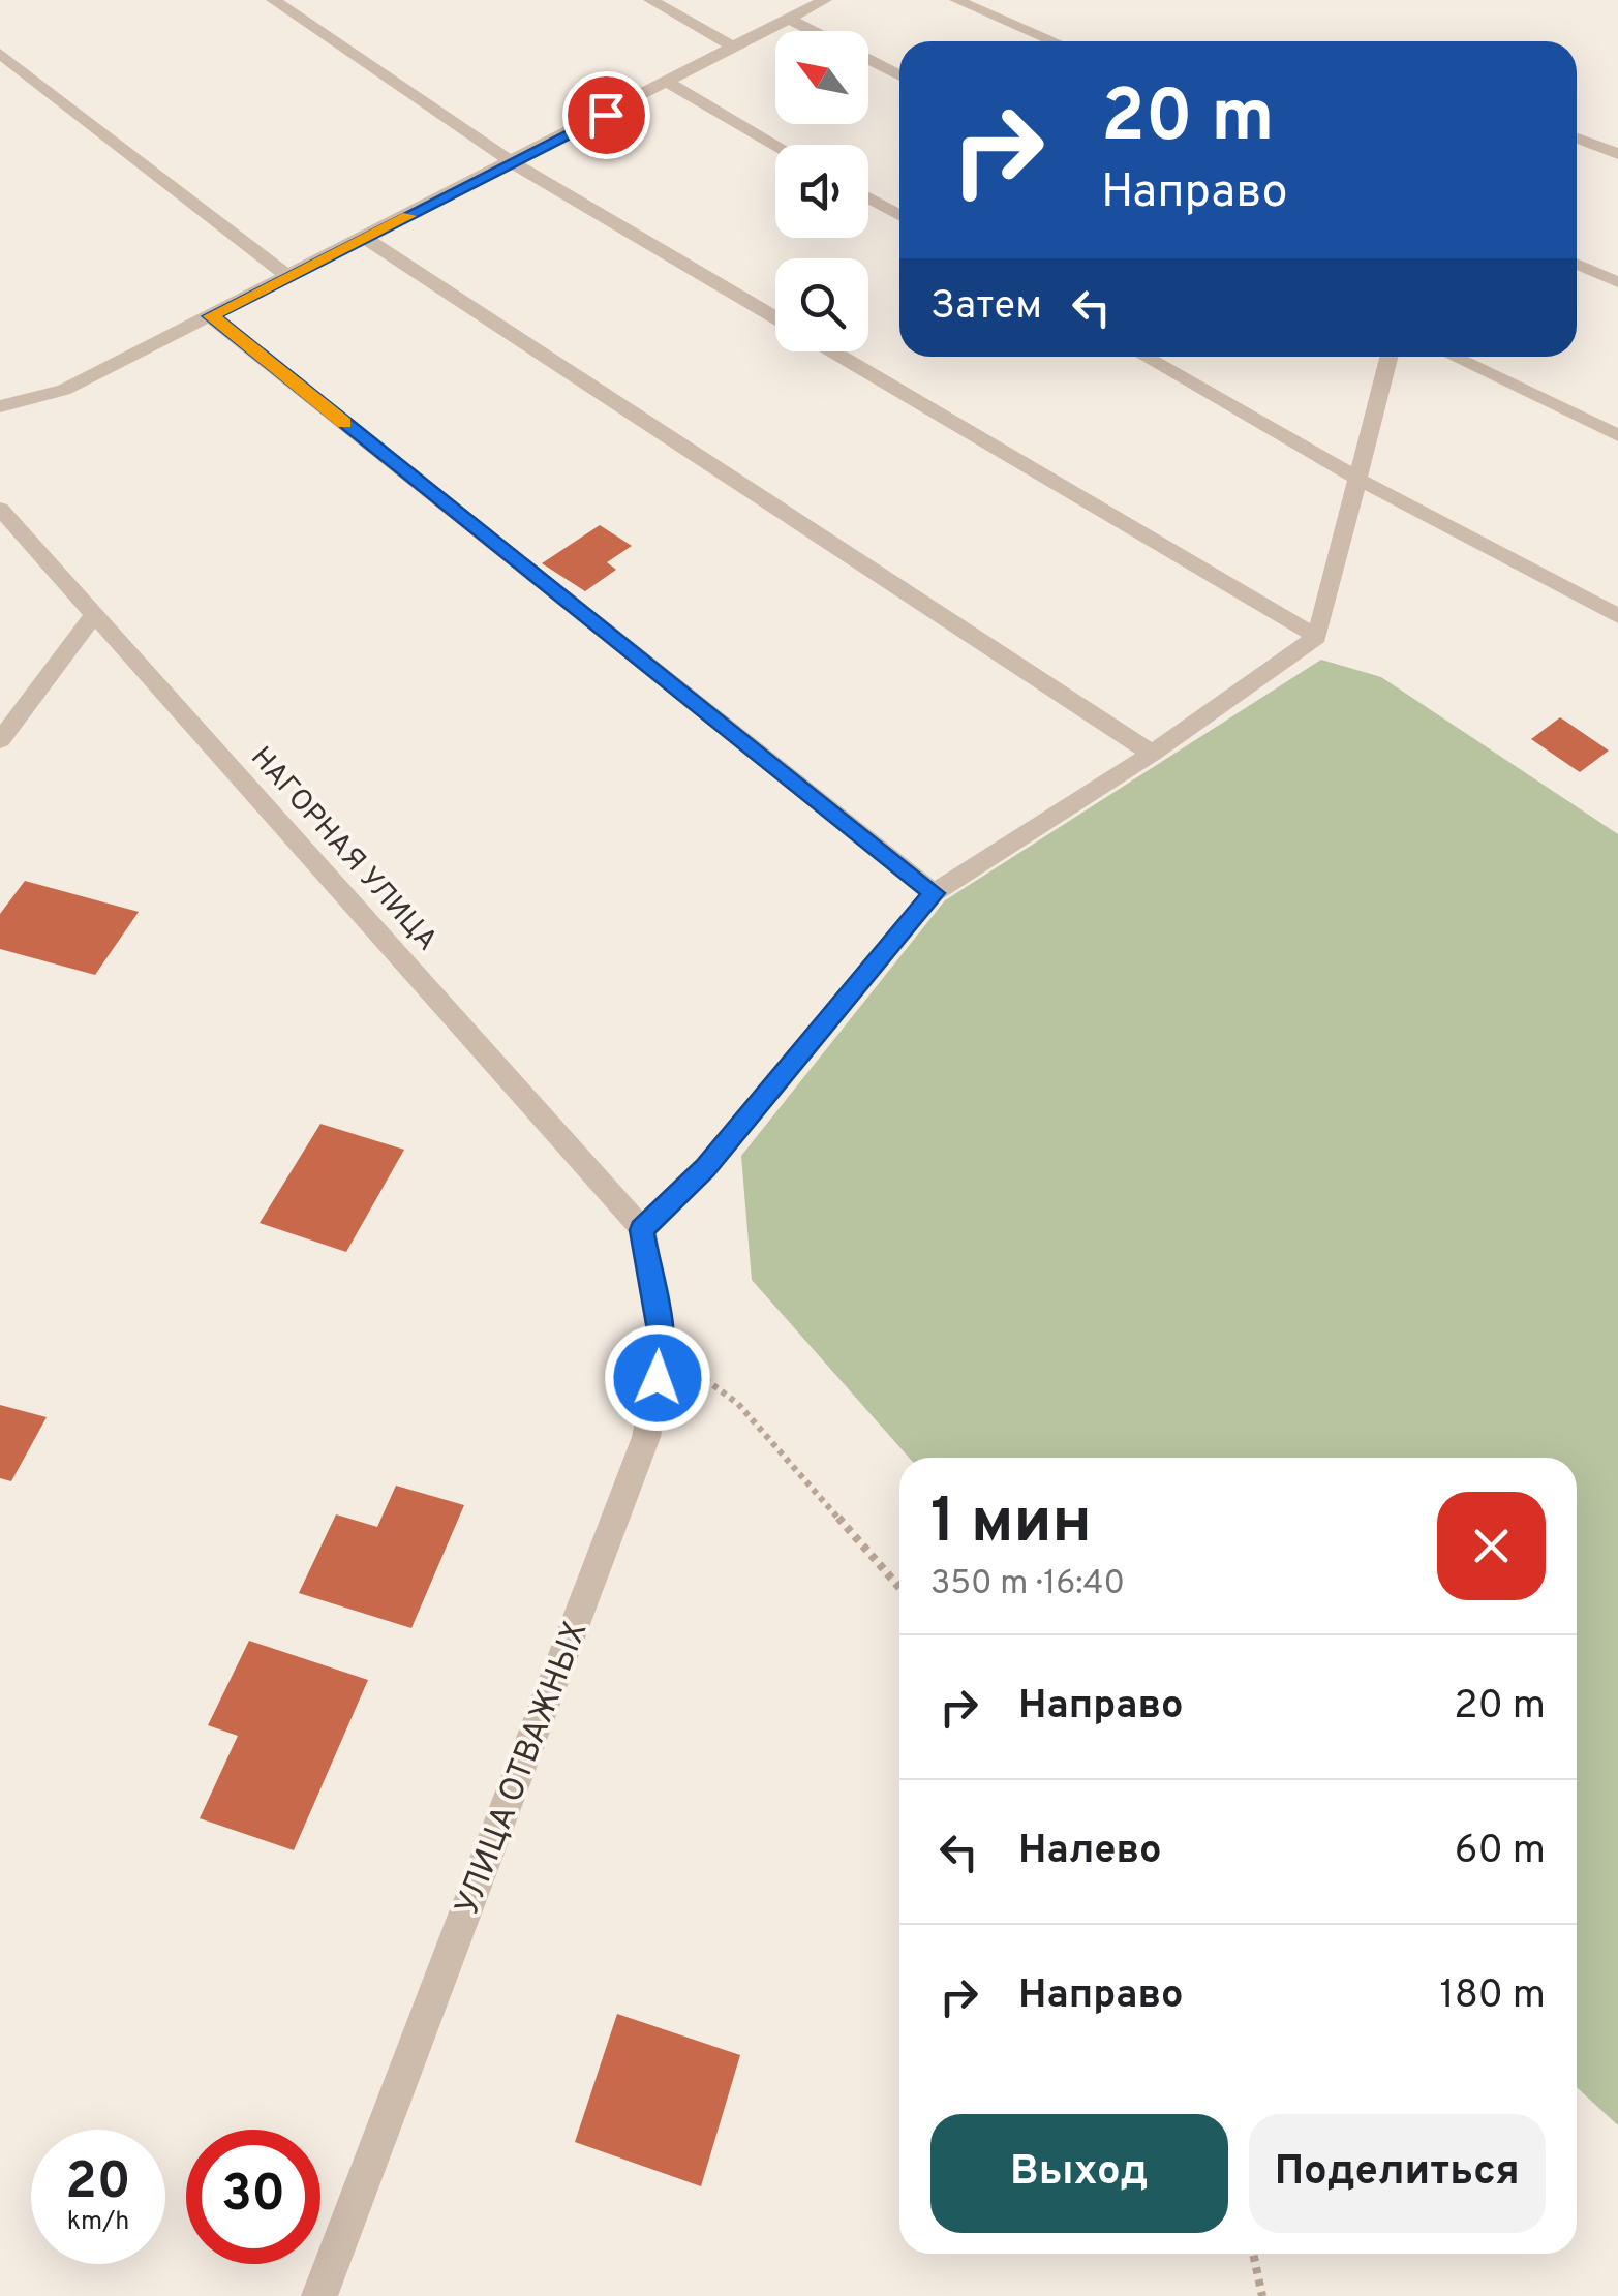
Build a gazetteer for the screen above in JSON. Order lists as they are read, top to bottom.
{
  "streets": {
    "street": ["НАГОРНАЯ УЛИЦА", "УЛИЦА ОТВАЖНЫХ"]
  },
  "crossings": [
    ["НАГОРНАЯ УЛИЦА", "УЛИЦА ОТВАЖНЫХ"]
  ],
  "north": "top left",
  "page": {
    "turn": ["20 m", "Направо"],
    "then": "Затем",
    "heading": ["1 мин", "350 m · 16:40"],
    "list": [
      {
        "name": "Направо",
        "value": "20 m"
      },
      {
        "name": "Налево",
        "value": "60 m"
      },
      {
        "name": "Направо",
        "value": "180 m"
      }
    ],
    "buttons": ["Выход", "Поделиться"],
    "speed": "20 km/h",
    "limit": "30"
  }
}
